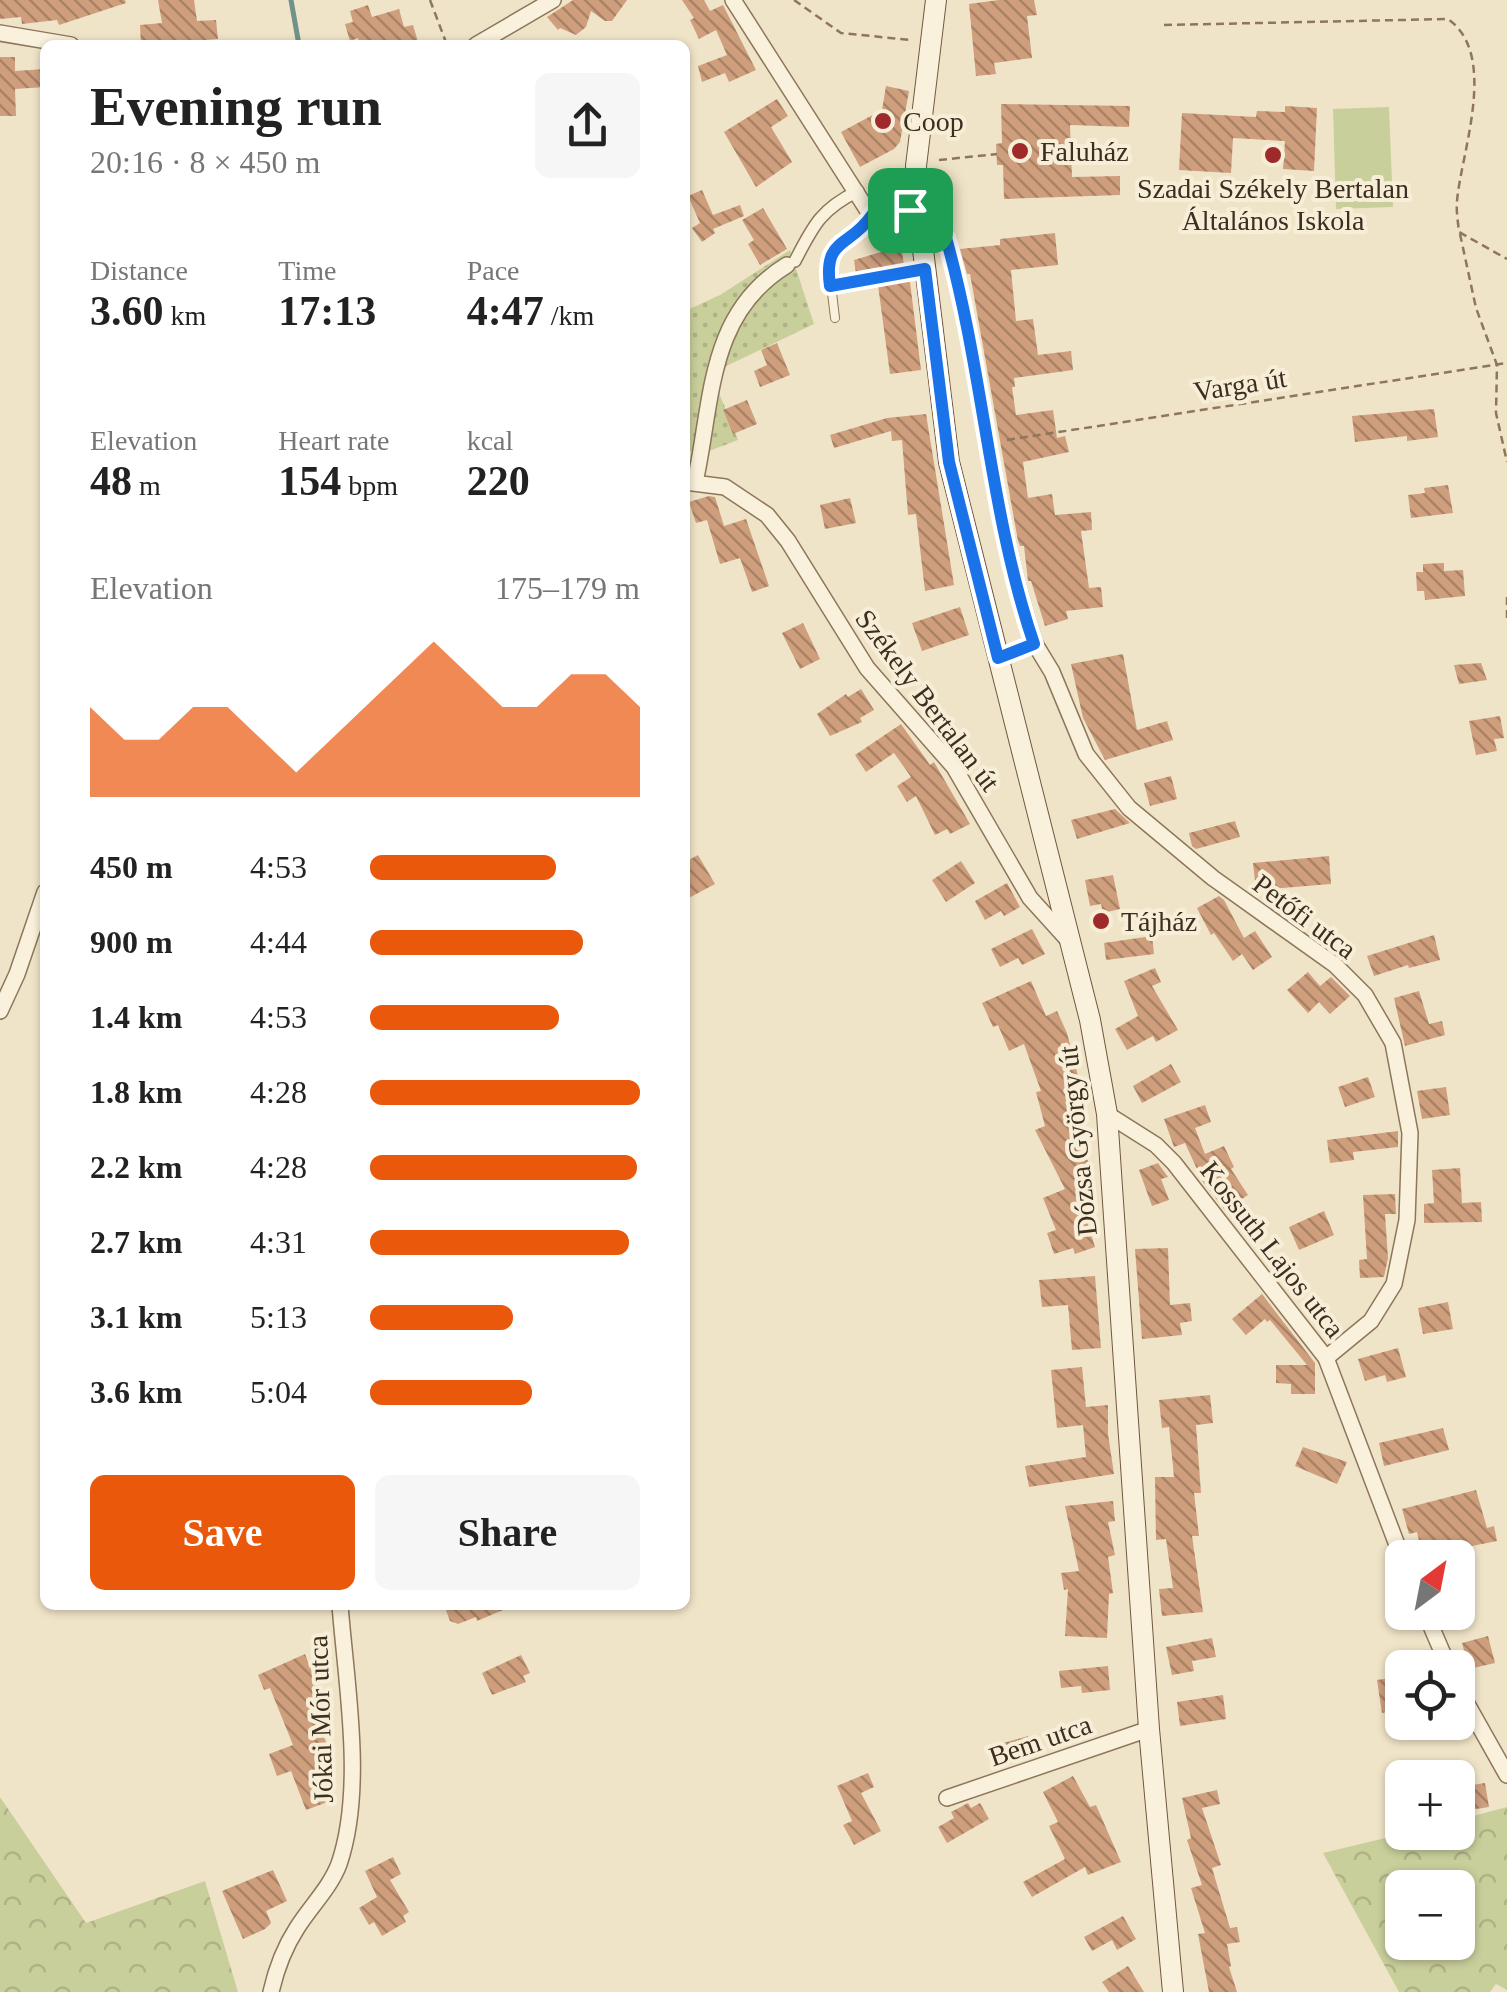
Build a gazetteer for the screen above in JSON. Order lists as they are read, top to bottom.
{
  "streets": {
    "main road": ["Dózsa György út"],
    "street": [
      "Székely Bertalan út",
      "Petőfi utca",
      "Kossuth Lajos utca",
      "Jókai Mór utca",
      "Bem utca"
    ],
    "path": ["Varga út"]
  },
  "crossings": [
    ["Székely Bertalan út", "Dózsa György út"],
    ["Petőfi utca", "Kossuth Lajos utca"],
    ["Dózsa György út", "Kossuth Lajos utca"],
    ["Dózsa György út", "Bem utca"]
  ],
  "places": [
    "Coop",
    "Faluház",
    "Szadai Székely Bertalan Általános Iskola",
    "Tájház"
  ],
  "north": "top right",
  "page": {
    "heading": ["Evening run", "20:16 · 8 × 450 m"],
    "stats": [
      ["Distance", "3.60 km"],
      ["Time", "17:13"],
      ["Pace", "4:47 /km"],
      ["Elevation", "48 m"],
      ["Heart rate", "154 bpm"],
      ["kcal", "220"]
    ],
    "chart": ["Elevation", "175–179 m"],
    "list": [
      {
        "name": "450 m",
        "note": "4:53"
      },
      {
        "name": "900 m",
        "note": "4:44"
      },
      {
        "name": "1.4 km",
        "note": "4:53"
      },
      {
        "name": "1.8 km",
        "note": "4:28"
      },
      {
        "name": "2.2 km",
        "note": "4:28"
      },
      {
        "name": "2.7 km",
        "note": "4:31"
      },
      {
        "name": "3.1 km",
        "note": "5:13"
      },
      {
        "name": "3.6 km",
        "note": "5:04"
      }
    ],
    "buttons": ["Save", "Share"],
    "map_buttons": ["+", "−"]
  }
}
